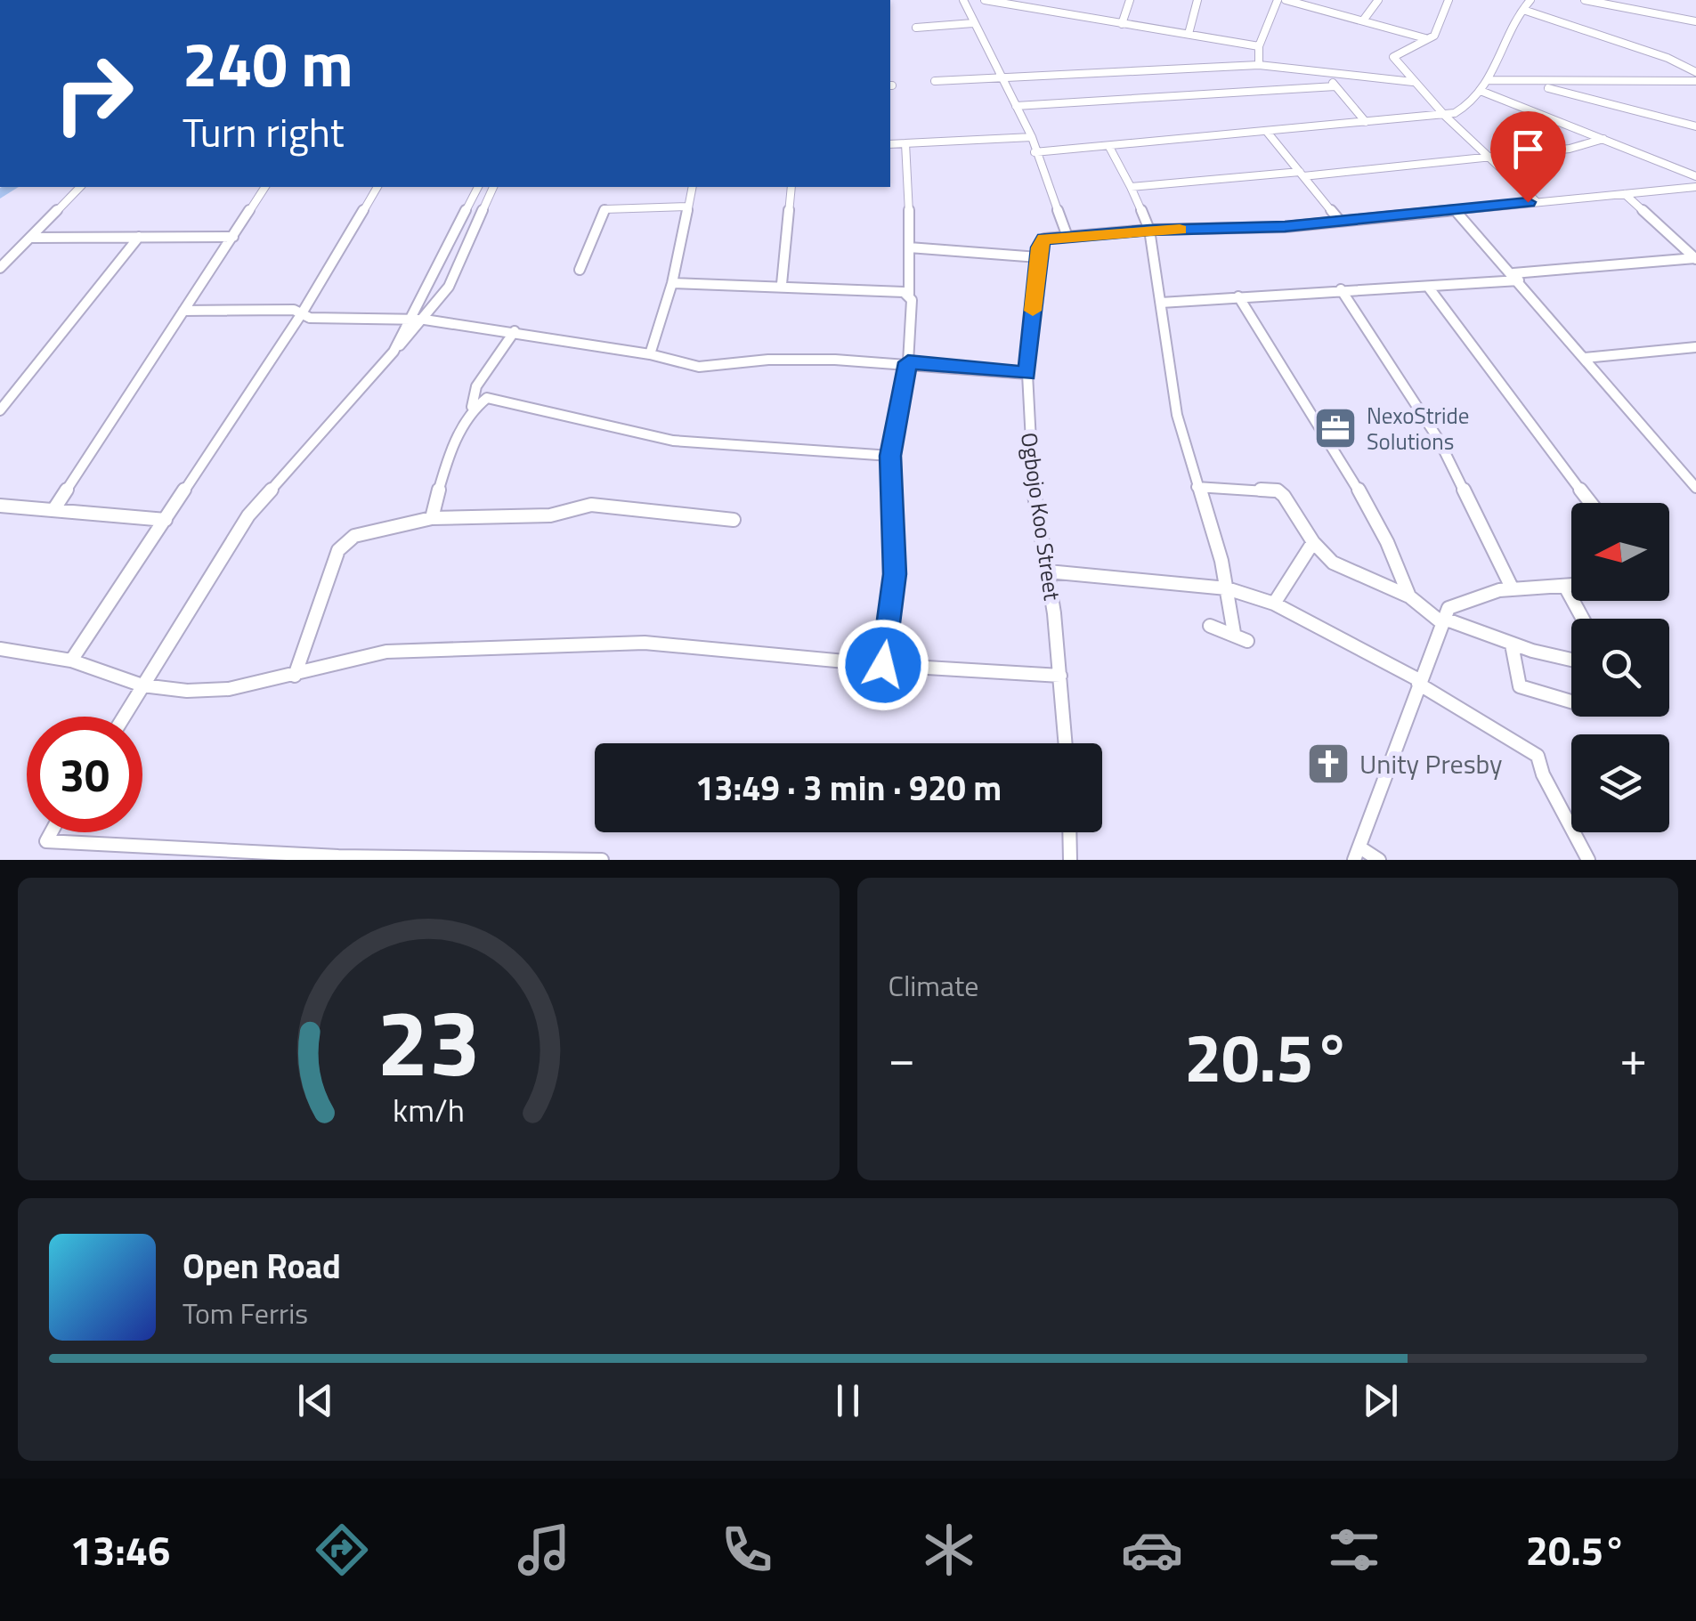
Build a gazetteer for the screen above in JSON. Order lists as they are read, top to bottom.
{
  "streets": {
    "street": ["Ogbojo Koo Street"]
  },
  "places": {
    "office": ["NexoStride Solutions"],
    "church": ["Unity Presby"]
  },
  "north": "left",
  "page": {
    "turn": ["240 m", "Turn right"],
    "limit": "30",
    "trip": "13:49 · 3 min · 920 m",
    "tile": "Climate",
    "heat": ["−", "20.5°", "+"],
    "song": ["Open Road", "Tom Ferris"],
    "tabs": ["13:46", "20.5°"],
    "gauge": ["23", "km/h"]
  }
}
